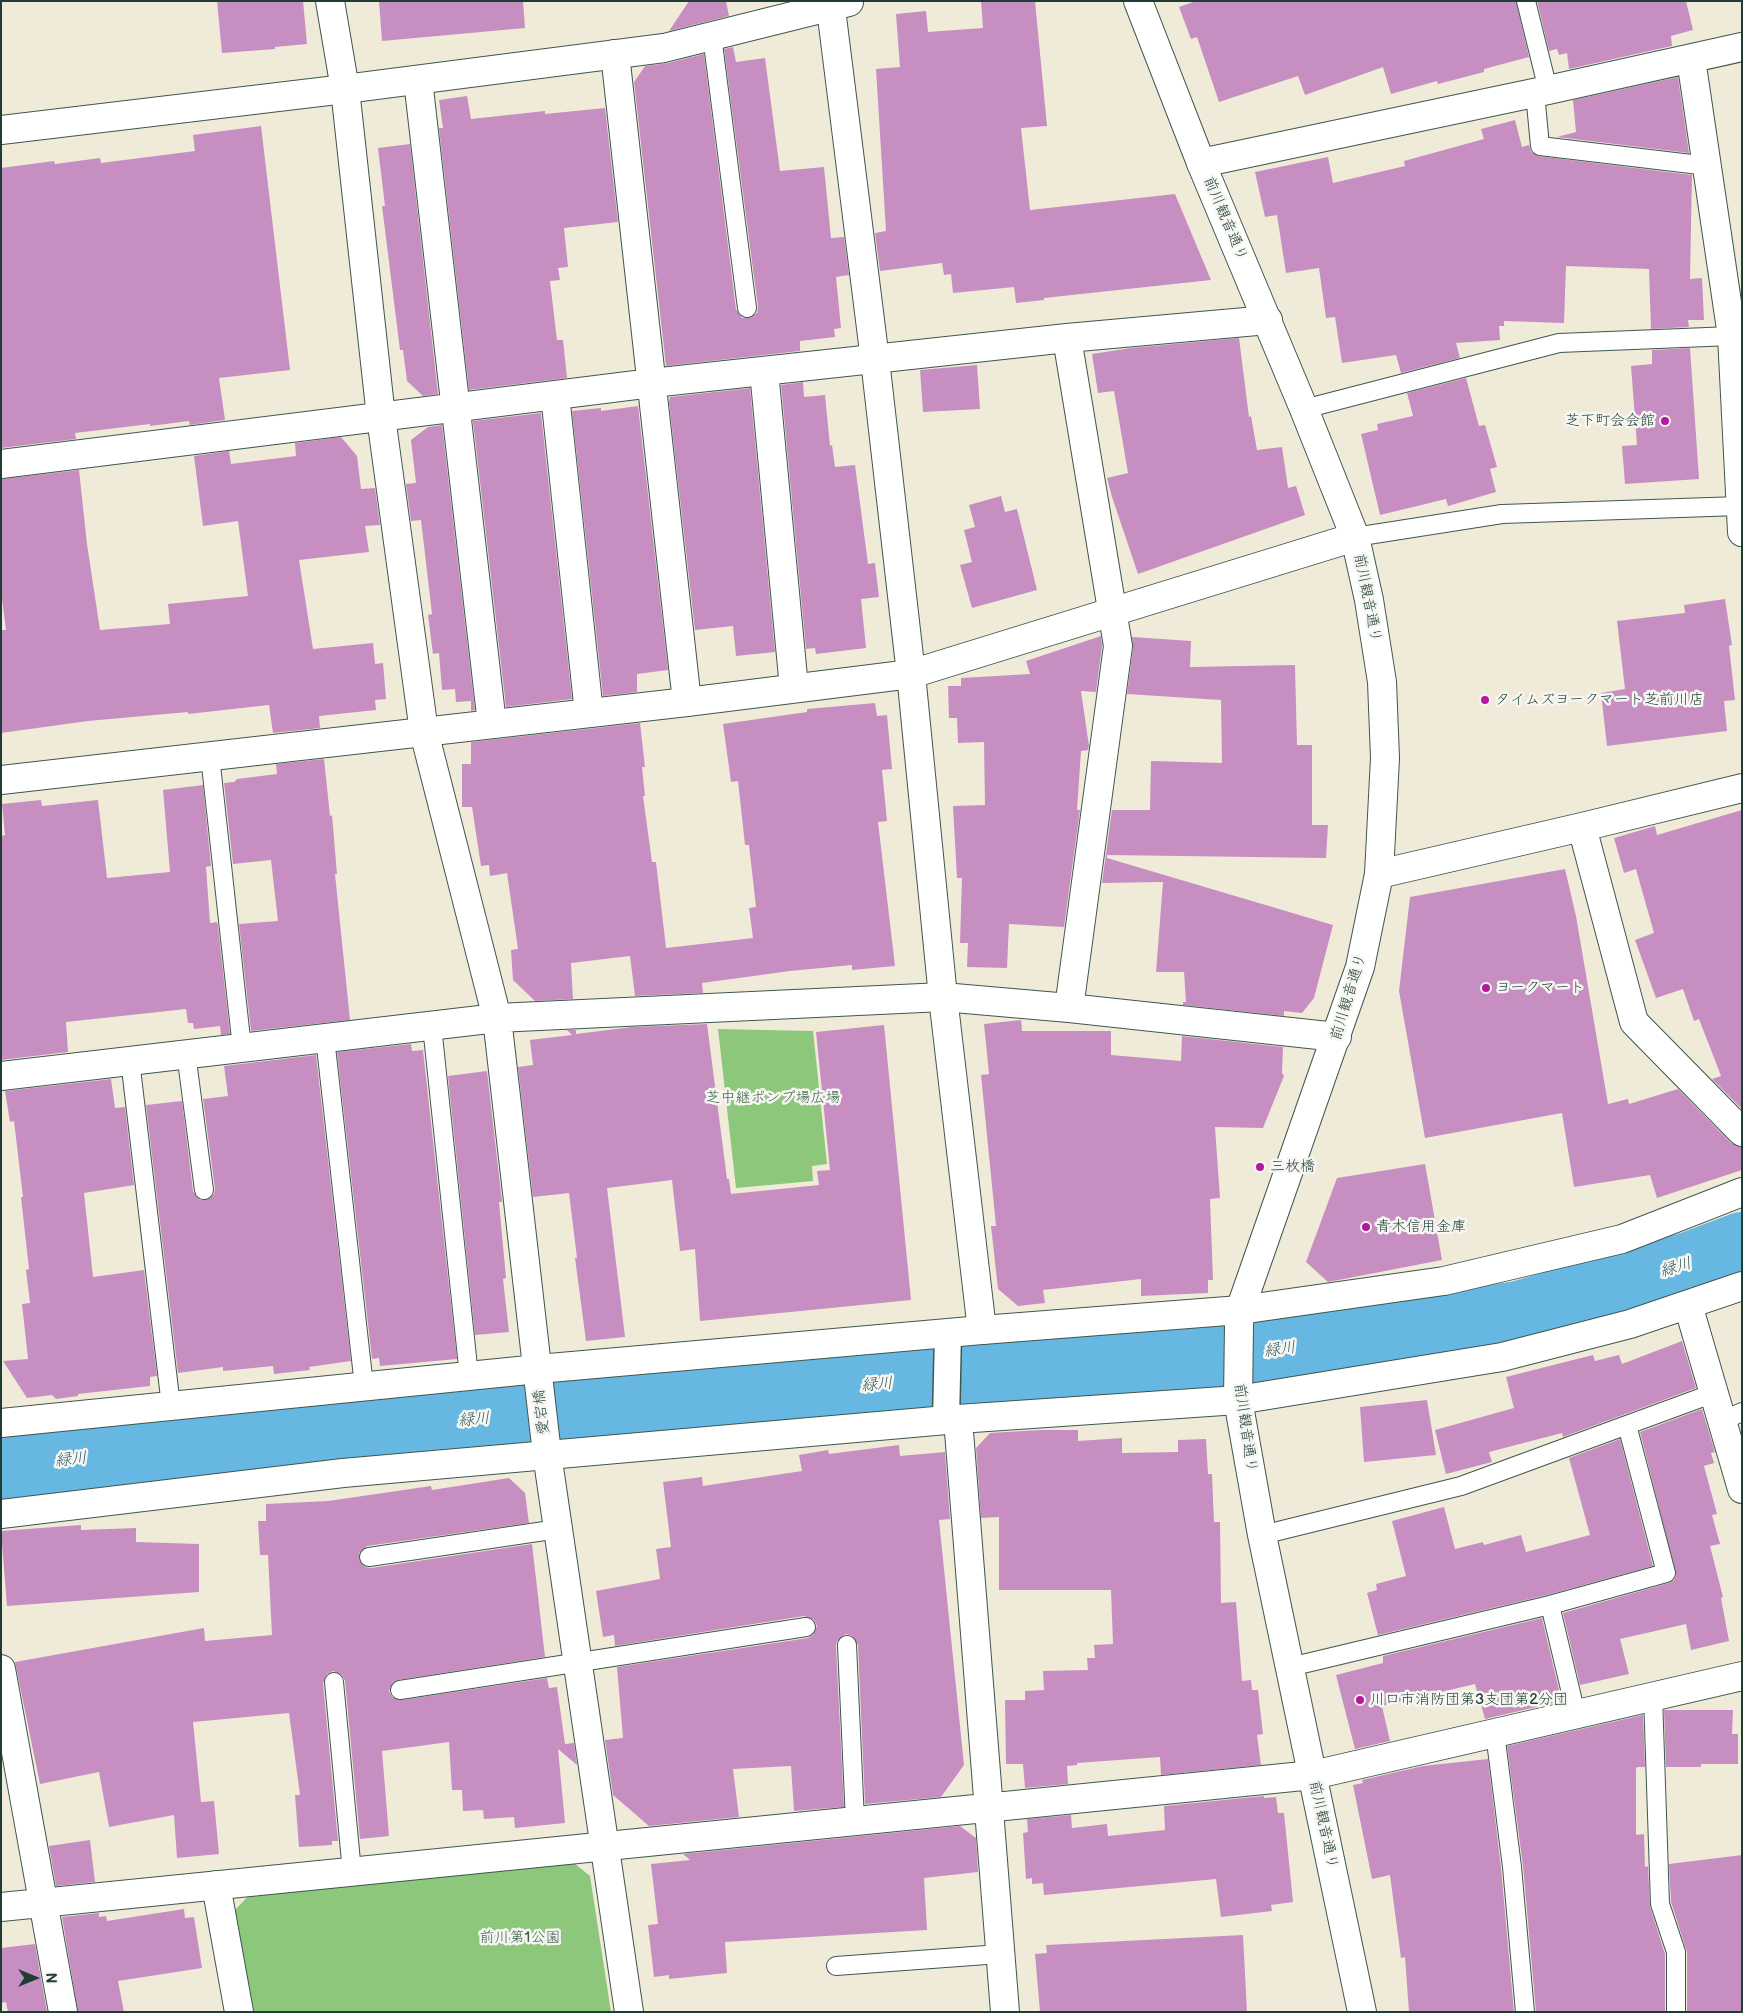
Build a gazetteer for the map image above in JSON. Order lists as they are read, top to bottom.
{
  "streets": {
    "street": ["前川観音通り", "愛宕橋"]
  },
  "water": ["緑川"],
  "parks": ["芝中継ポンプ場広場", "前川第1公園"],
  "places": [
    "芝下町会会館",
    "タイムズヨークマート芝前川店",
    "ヨークマート",
    "三枚橋",
    "青木信用金庫",
    "川口市消防団第3支団第2分団"
  ],
  "north": "right"
}
